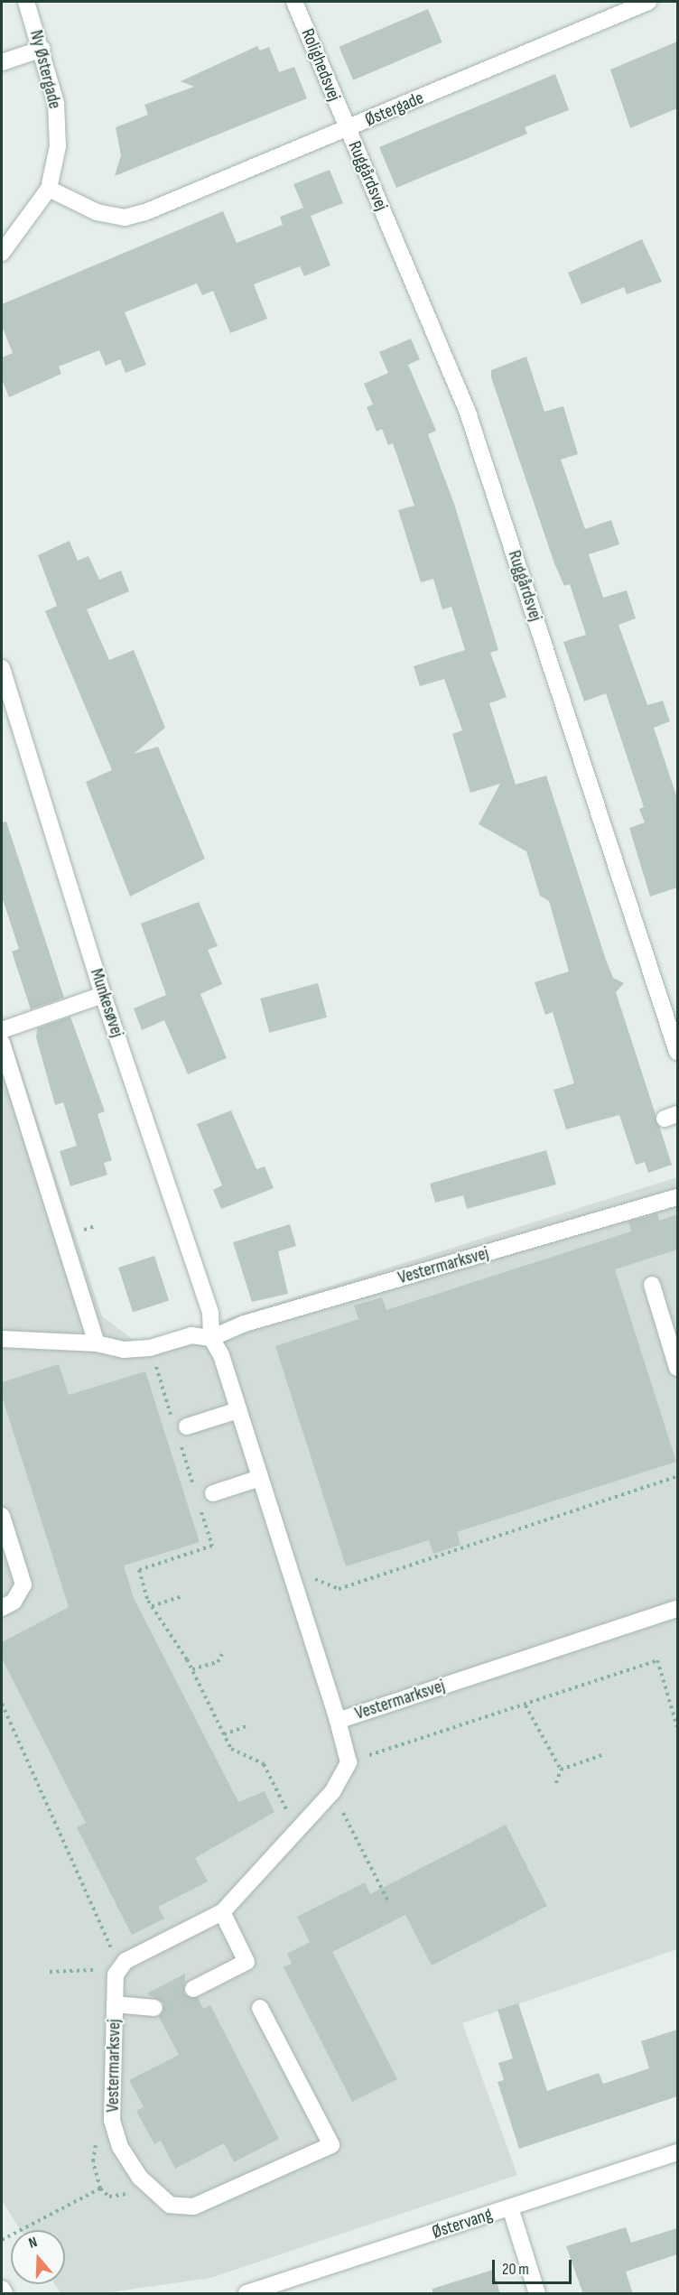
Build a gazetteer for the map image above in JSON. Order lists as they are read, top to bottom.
{
  "streets": {
    "street": [
      "Rolighedsvej",
      "Ny Østergade",
      "Østergade",
      "Ruggårdsvej",
      "Munkesøvej",
      "Vestermarksvej",
      "Østervang"
    ]
  },
  "crossings": [
    ["Rolighedsvej", "Østergade"],
    ["Rolighedsvej", "Ruggårdsvej"],
    ["Ny Østergade", "Østergade"],
    ["Østergade", "Ruggårdsvej"],
    ["Munkesøvej", "Vestermarksvej"]
  ],
  "scale_bar": "20 m",
  "north": "top"
}
